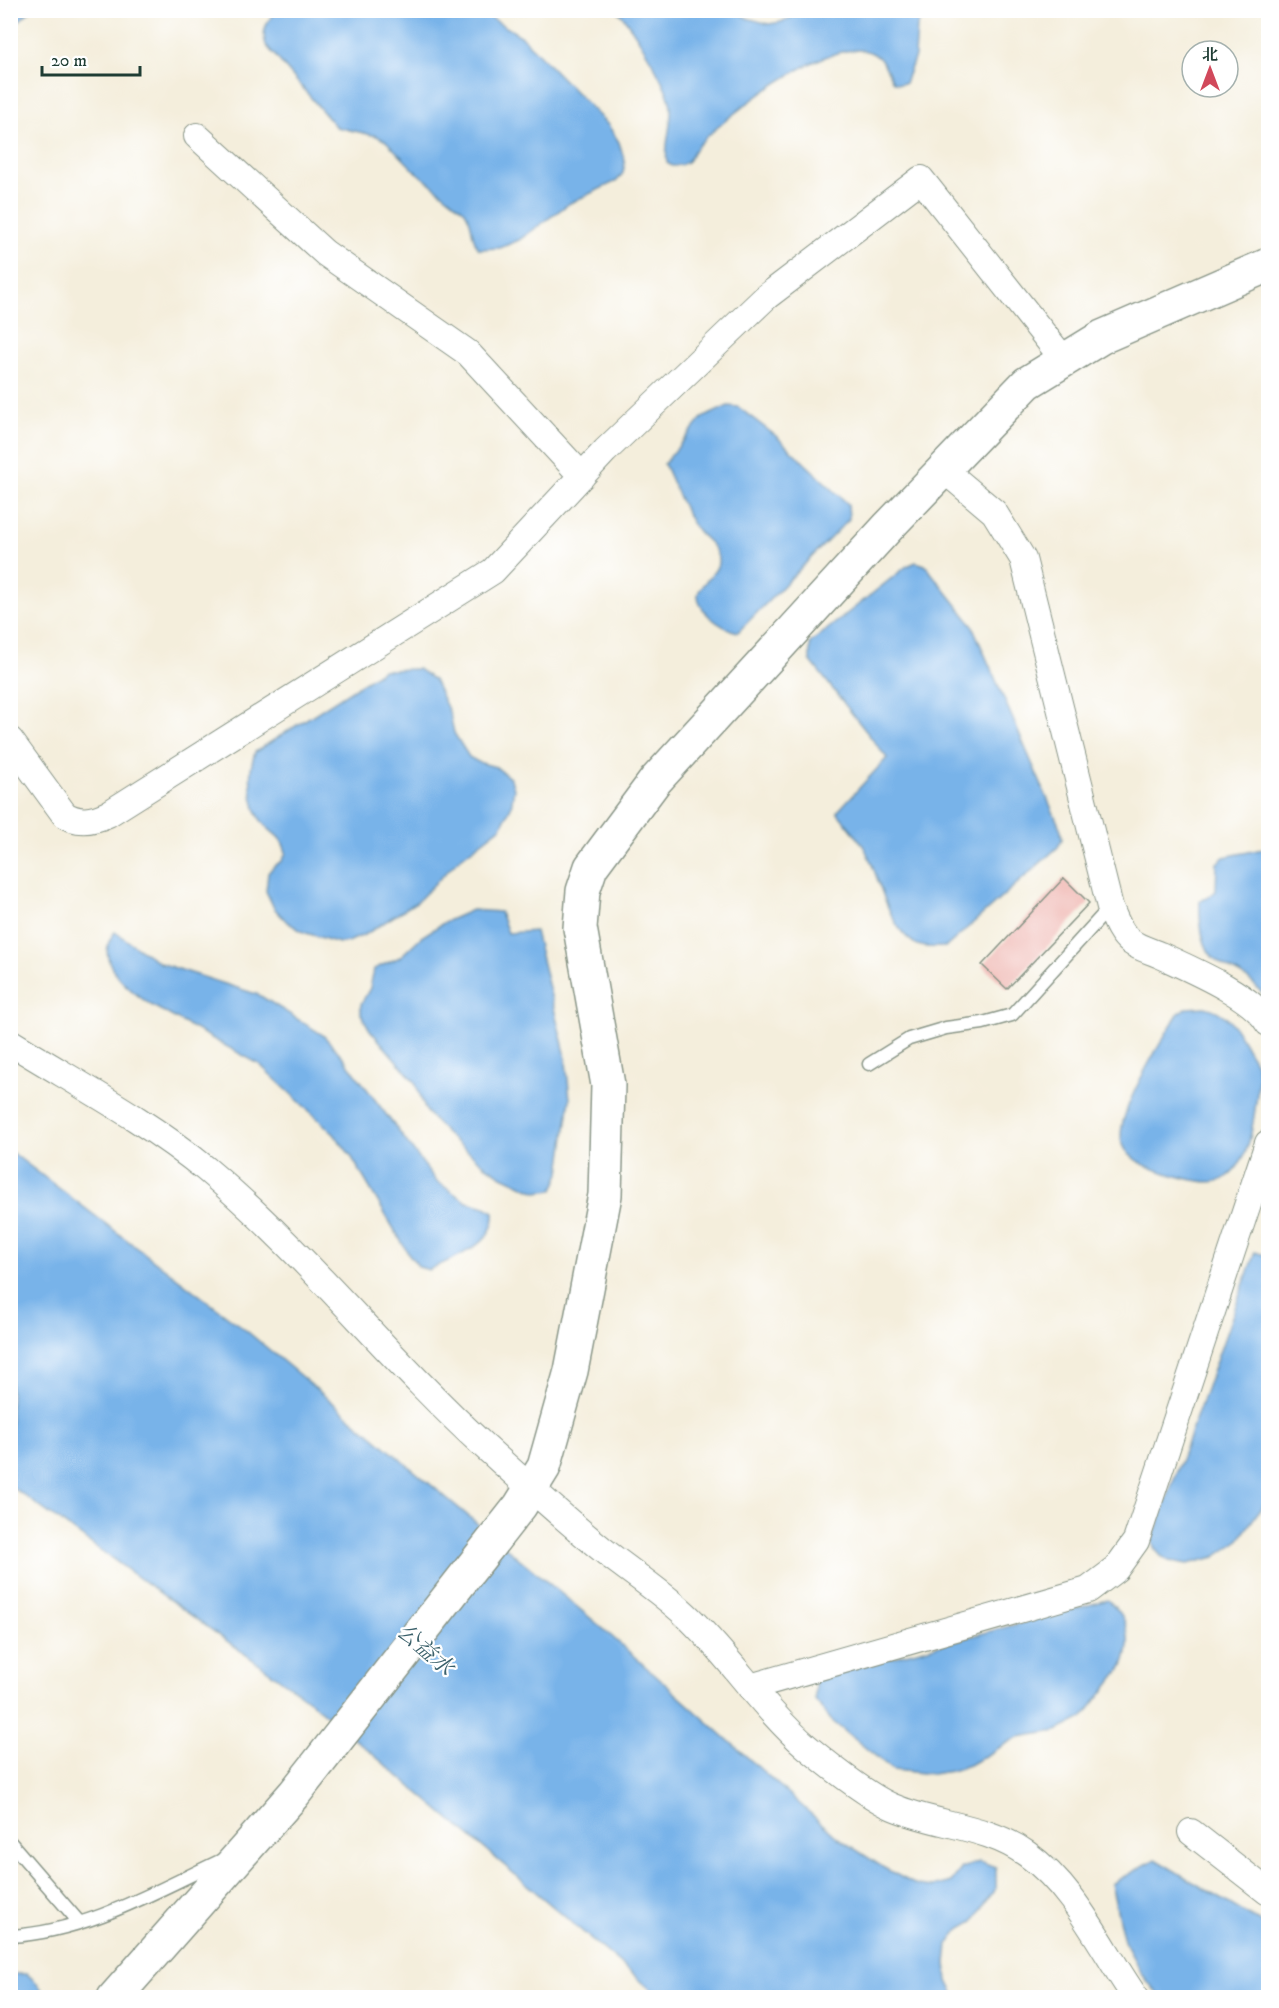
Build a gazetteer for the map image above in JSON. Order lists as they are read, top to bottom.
{
  "water": ["公益水"],
  "scale_bar": "20 m",
  "north": "top"
}
